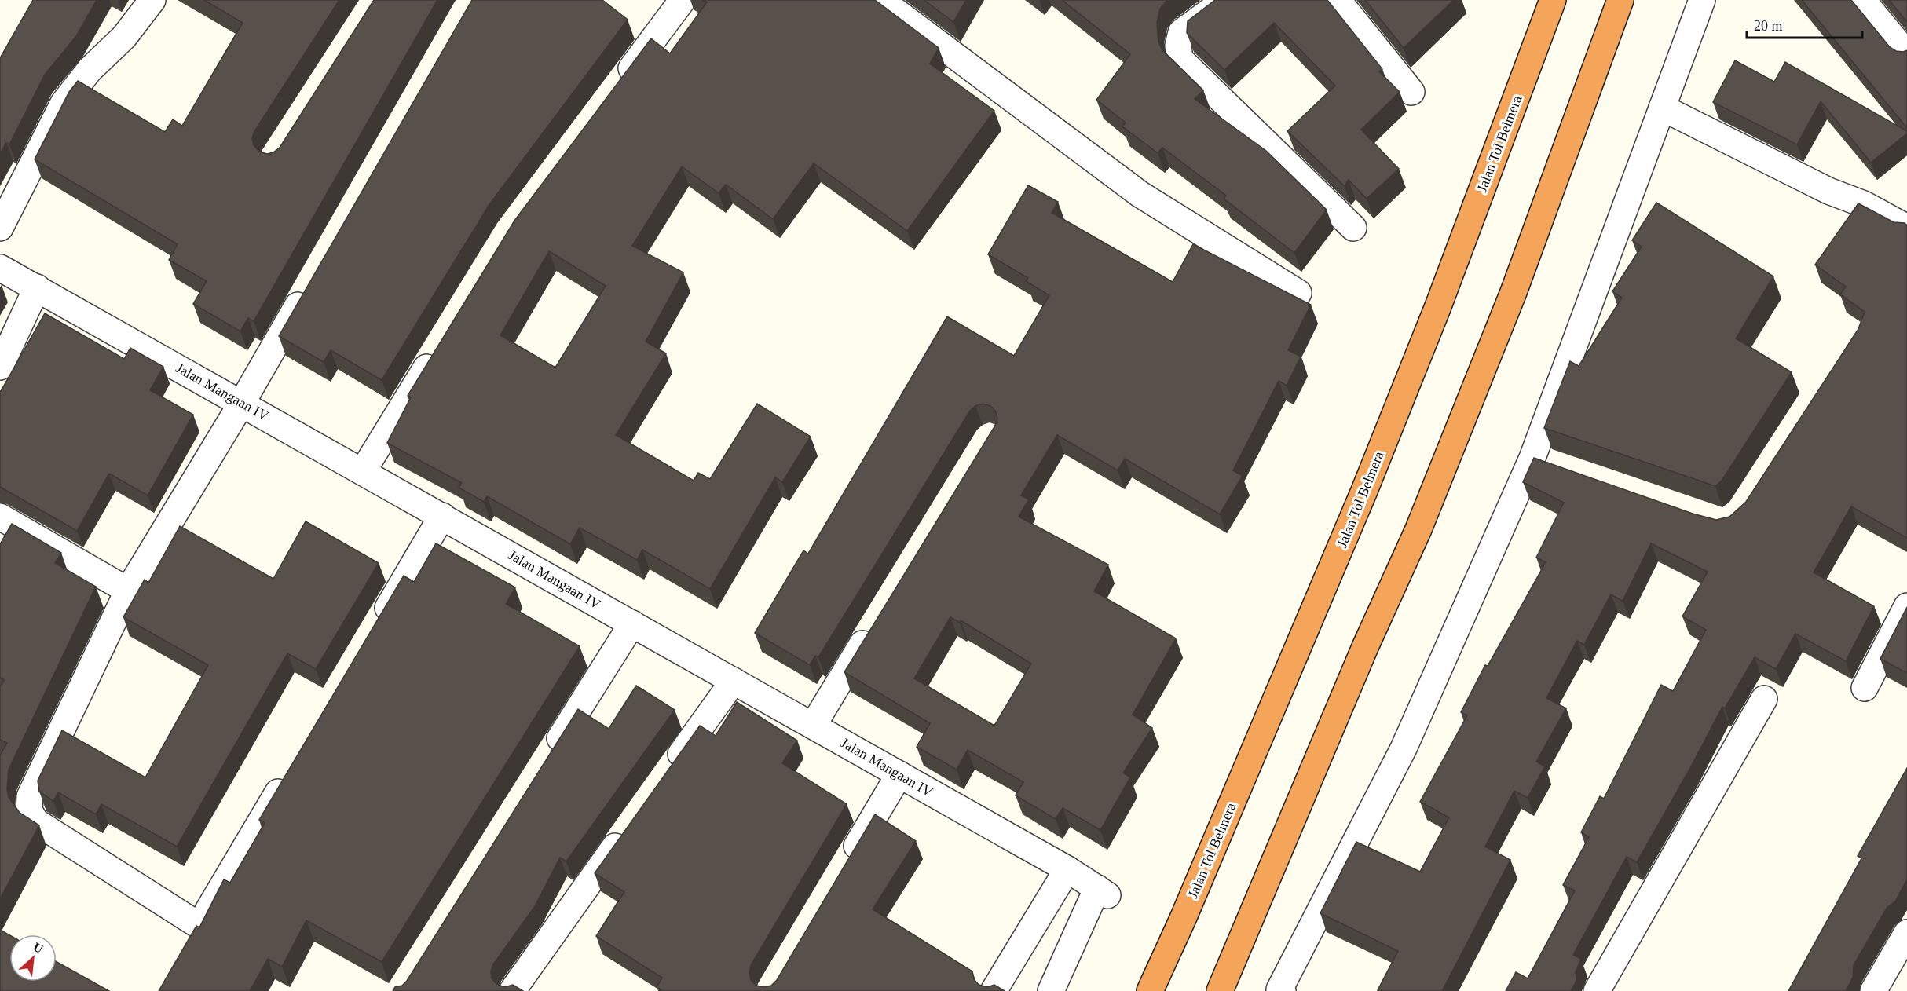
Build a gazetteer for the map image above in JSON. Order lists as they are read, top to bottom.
{
  "streets": {
    "highway": ["Jalan Tol Belmera"],
    "street": ["Jalan Mangaan IV"]
  },
  "scale_bar": "20 m",
  "north": "top right"
}
